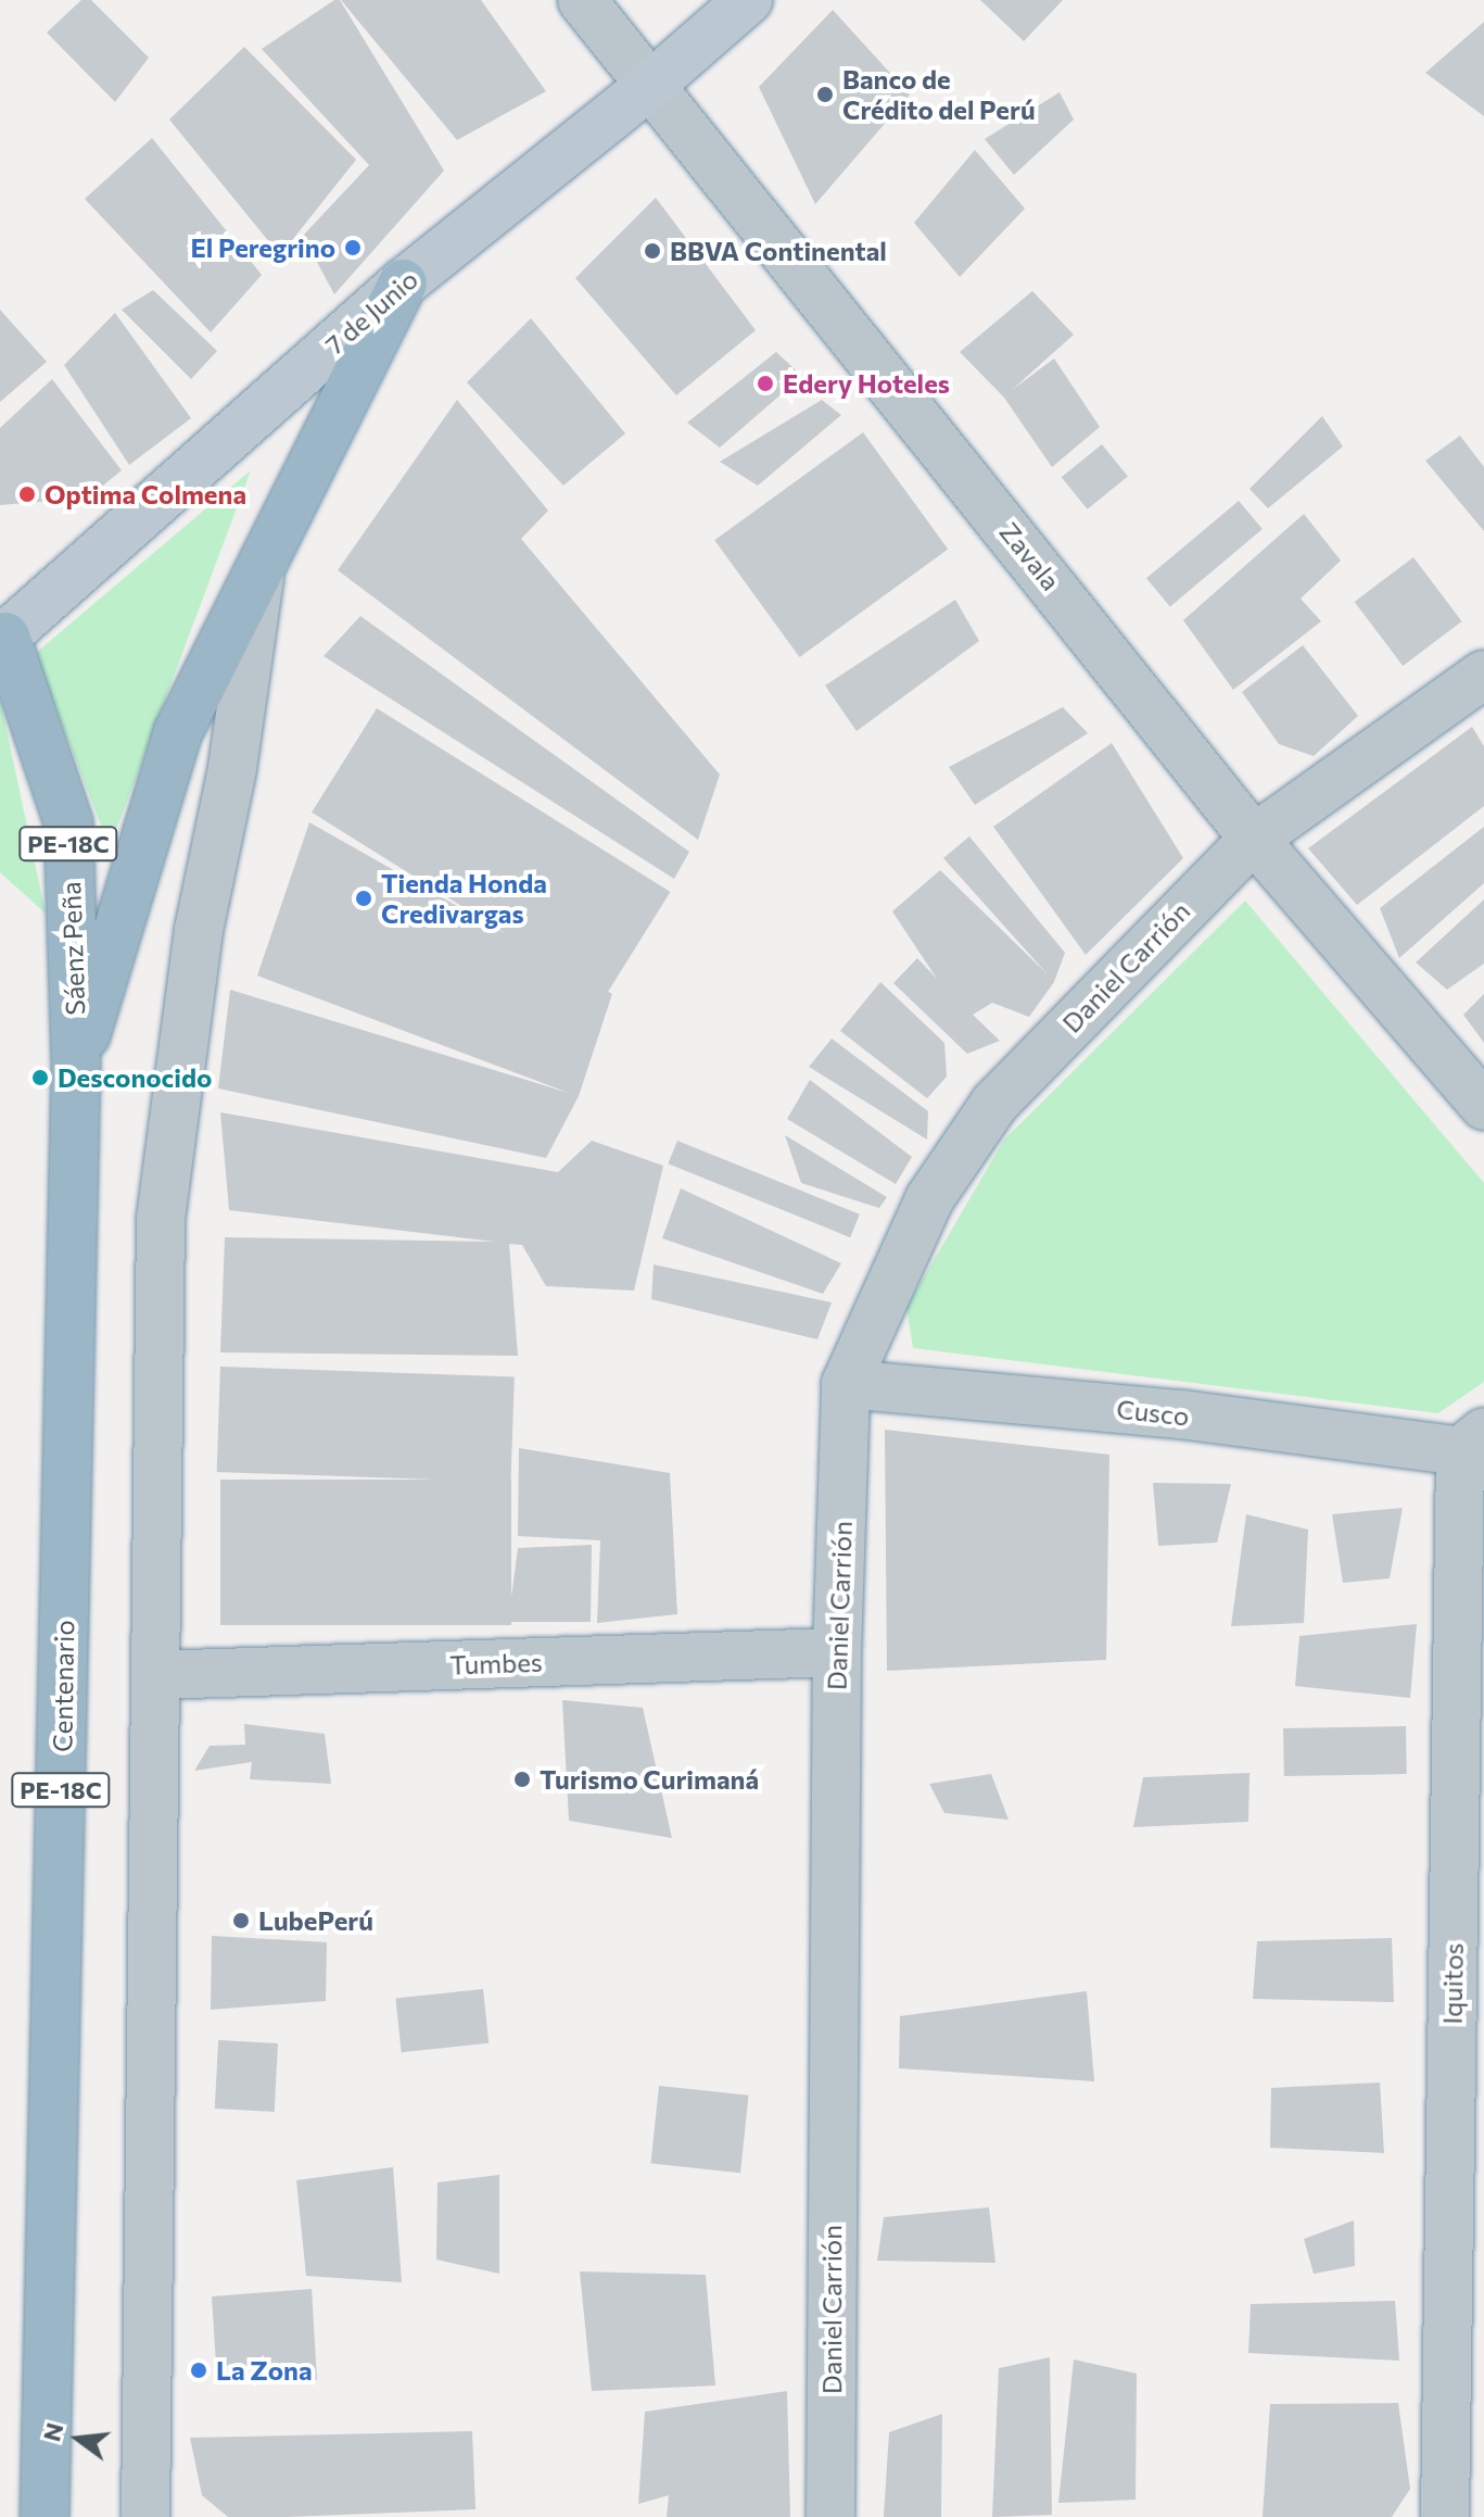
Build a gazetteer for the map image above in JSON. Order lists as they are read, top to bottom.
{
  "streets": {
    "highway": ["PE-18C", "Sáenz Peña", "Centenario"],
    "main road": ["7 de Junio"],
    "street": [
      "Zavala",
      "Daniel Carrión",
      "Cusco",
      "Tumbes",
      "Iquitos"
    ]
  },
  "crossings": [
    ["7 de Junio", "Zavala"],
    ["7 de Junio", "Sáenz Peña"],
    ["Zavala", "Daniel Carrión"],
    ["Sáenz Peña", "Centenario"],
    ["Daniel Carrión", "Cusco"],
    ["Daniel Carrión", "Tumbes"],
    ["Cusco", "Iquitos"]
  ],
  "places": [
    "Banco de Crédito del Perú",
    "El Peregrino",
    "BBVA Continental",
    "Edery Hoteles",
    "Optima Colmena",
    "Tienda Honda Credivargas",
    "Desconocido",
    "Turismo Curimaná",
    "LubePerú",
    "La Zona"
  ],
  "north": "left"
}
